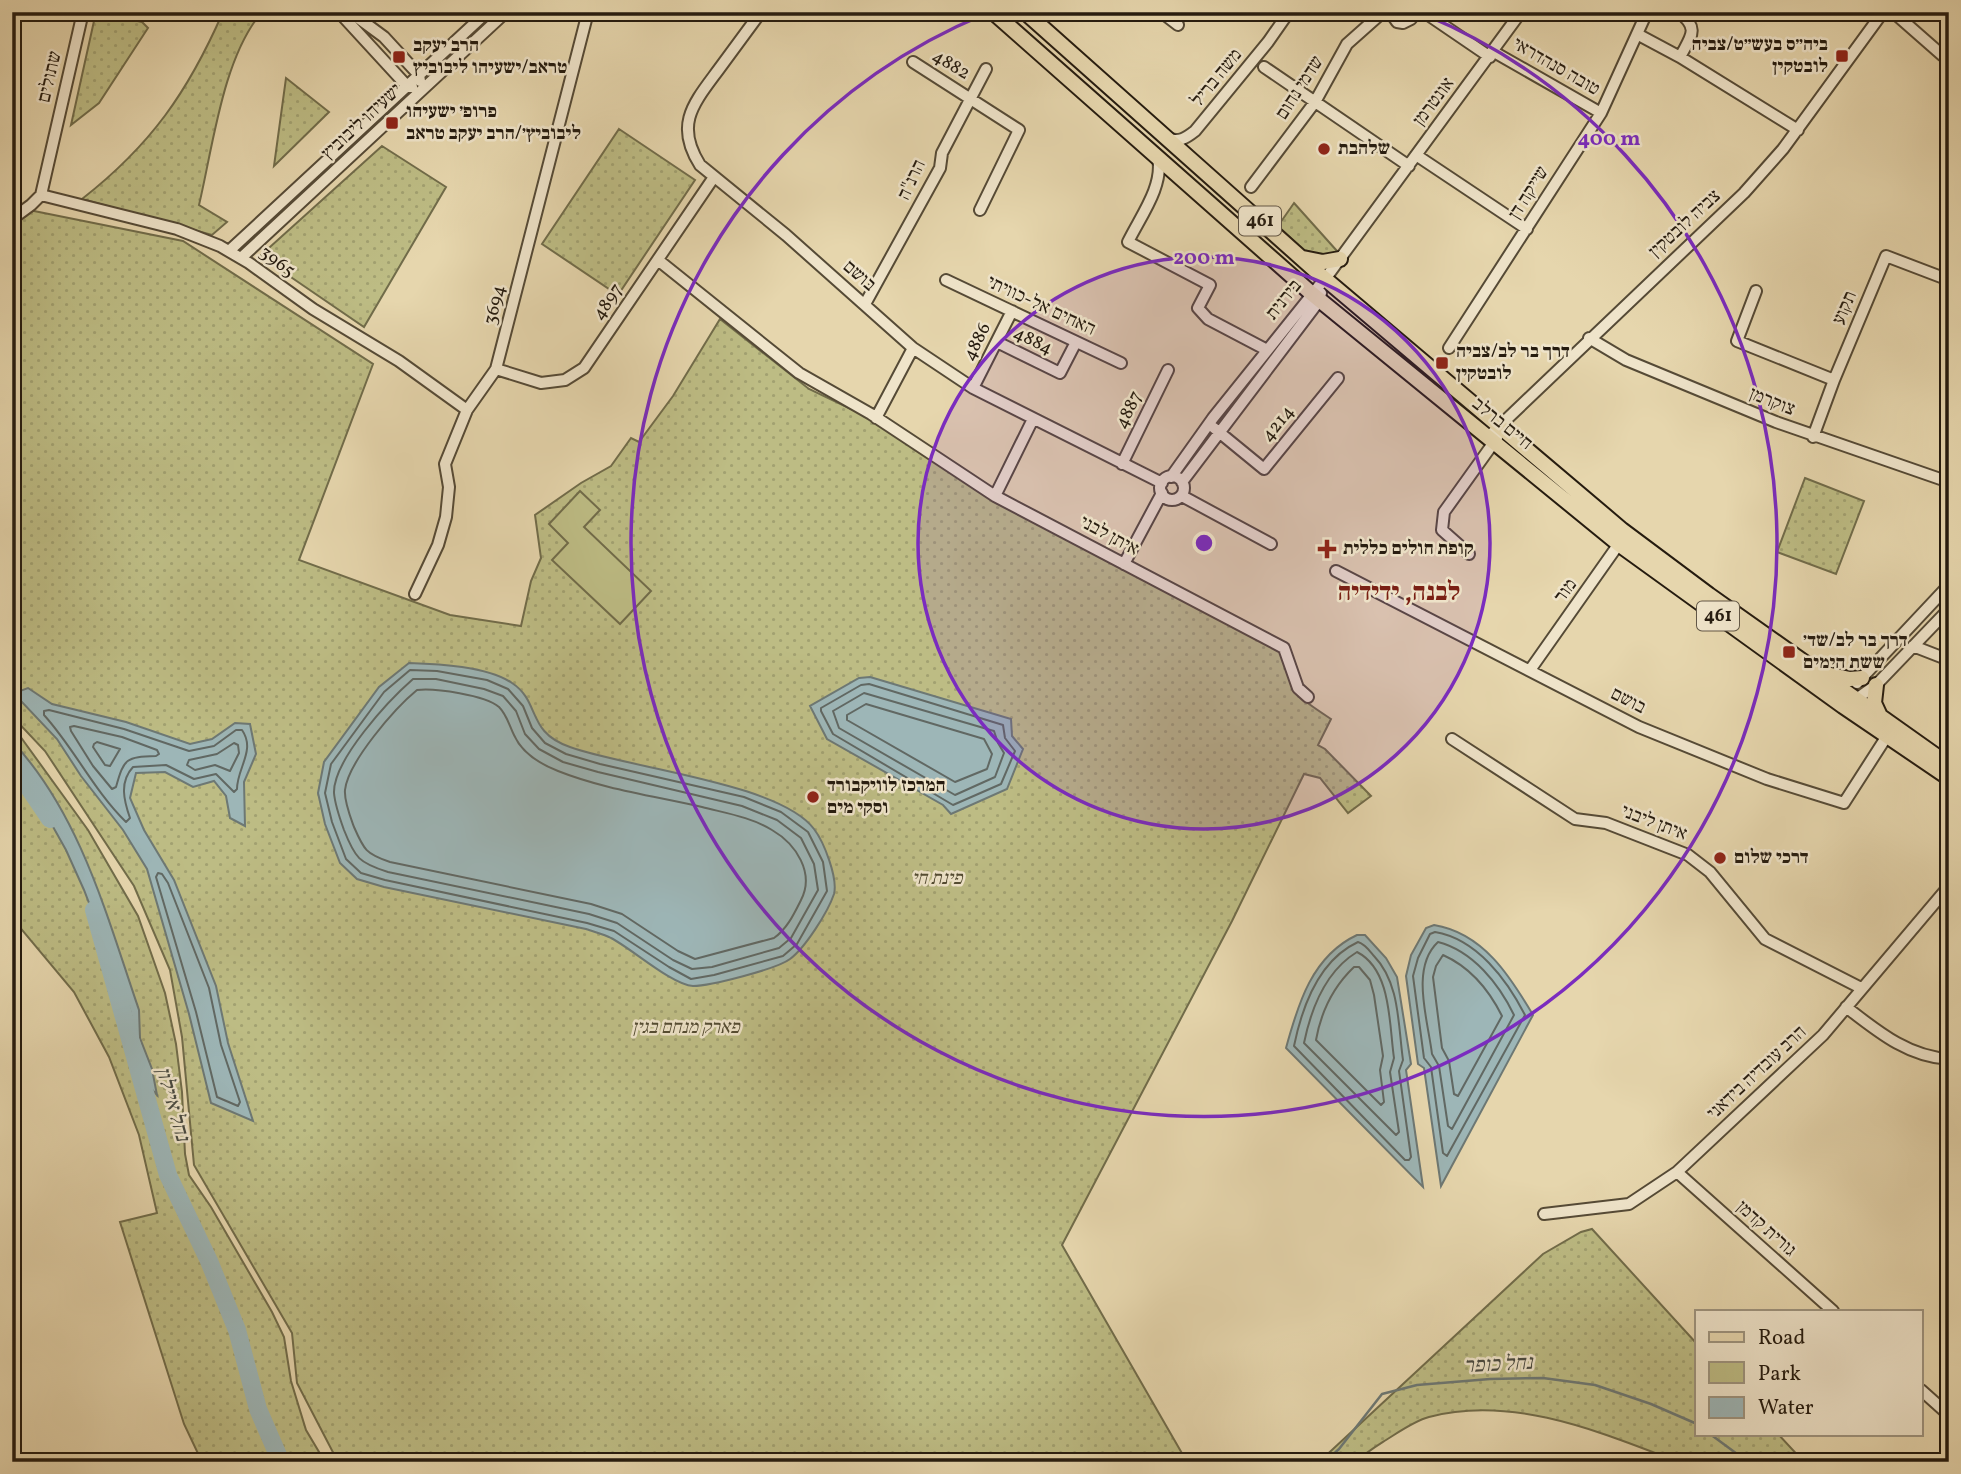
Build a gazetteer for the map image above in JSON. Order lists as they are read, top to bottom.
{
  "streets": {
    "main road": ["461", "חיים ברלב"],
    "street": [
      "4882",
      "טובה סנהדראי",
      "שתולים",
      "משה בריל",
      "שדמי נחום",
      "אונטרמן",
      "ישעיהו ליבוביץ",
      "הרנ\"ה",
      "שייקה דן",
      "צביה לובטקין",
      "3965",
      "בושם",
      "בירנית",
      "4897",
      "3694",
      "האחים אל-כוויתי",
      "תקוע",
      "4884",
      "4886",
      "צוקרמן",
      "4887",
      "4214",
      "איתן לבני",
      "מור",
      "איתן ליבני",
      "הרב עובדיה בידאני",
      "גורית קדמן"
    ]
  },
  "crossings": [
    ["4882", "הרנ\"ה"],
    ["טובה סנהדראי", "אונטרמן"],
    ["טובה סנהדראי", "שייקה דן"],
    ["שתולים", "3965"],
    ["משה בריל", "חיים ברלב"],
    ["אונטרמן", "בירנית"],
    ["אונטרמן", "חיים ברלב"],
    ["ישעיהו ליבוביץ", "3965"],
    ["הרנ\"ה", "בושם"],
    ["צביה לובטקין", "צוקרמן"],
    ["צביה לובטקין", "חיים ברלב"],
    ["3965", "3694"],
    ["בושם", "בירנית"],
    ["בושם", "4897"],
    ["בושם", "4886"],
    ["בושם", "4887"],
    ["בושם", "חיים ברלב"],
    ["בושם", "מור"],
    ["בירנית", "4214"],
    ["בירנית", "חיים ברלב"],
    ["בירנית", "איתן לבני"],
    ["4897", "3694"],
    ["4897", "איתן לבני"],
    ["האחים אל-כוויתי", "4884"],
    ["האחים אל-כוויתי", "4886"],
    ["תקוע", "צוקרמן"],
    ["4884", "4886"],
    ["חיים ברלב", "מור"],
    ["איתן ליבני", "הרב עובדיה בידאני"],
    ["הרב עובדיה בידאני", "גורית קדמן"]
  ],
  "districts": ["לבנה, ידידיה"],
  "water": ["נחל איילון", "נחל כופר"],
  "parks": ["פינת חי", "פארק מנחם בגין"],
  "places": {
    "transit": [
      "ביה״ס בעש״ט/צביה לובטקין",
      "הרב יעקב טראב/ישעיהו ליבוביץ",
      "פרופ׳ ישעיהו ליבוביץ׳/הרב יעקב טראב",
      "דרך בר לב/צביה לובטקין",
      "דרך בר לב/שד׳ ששת הימים"
    ],
    "other": ["שלהבת", "המרכז לוויקבורד וסקי מים", "דרכי שלום"],
    "health": ["קופת חולים כללית"]
  },
  "legend": ["Road", "Park", "Water"],
  "rings": ["400 m", "200 m"]
}
